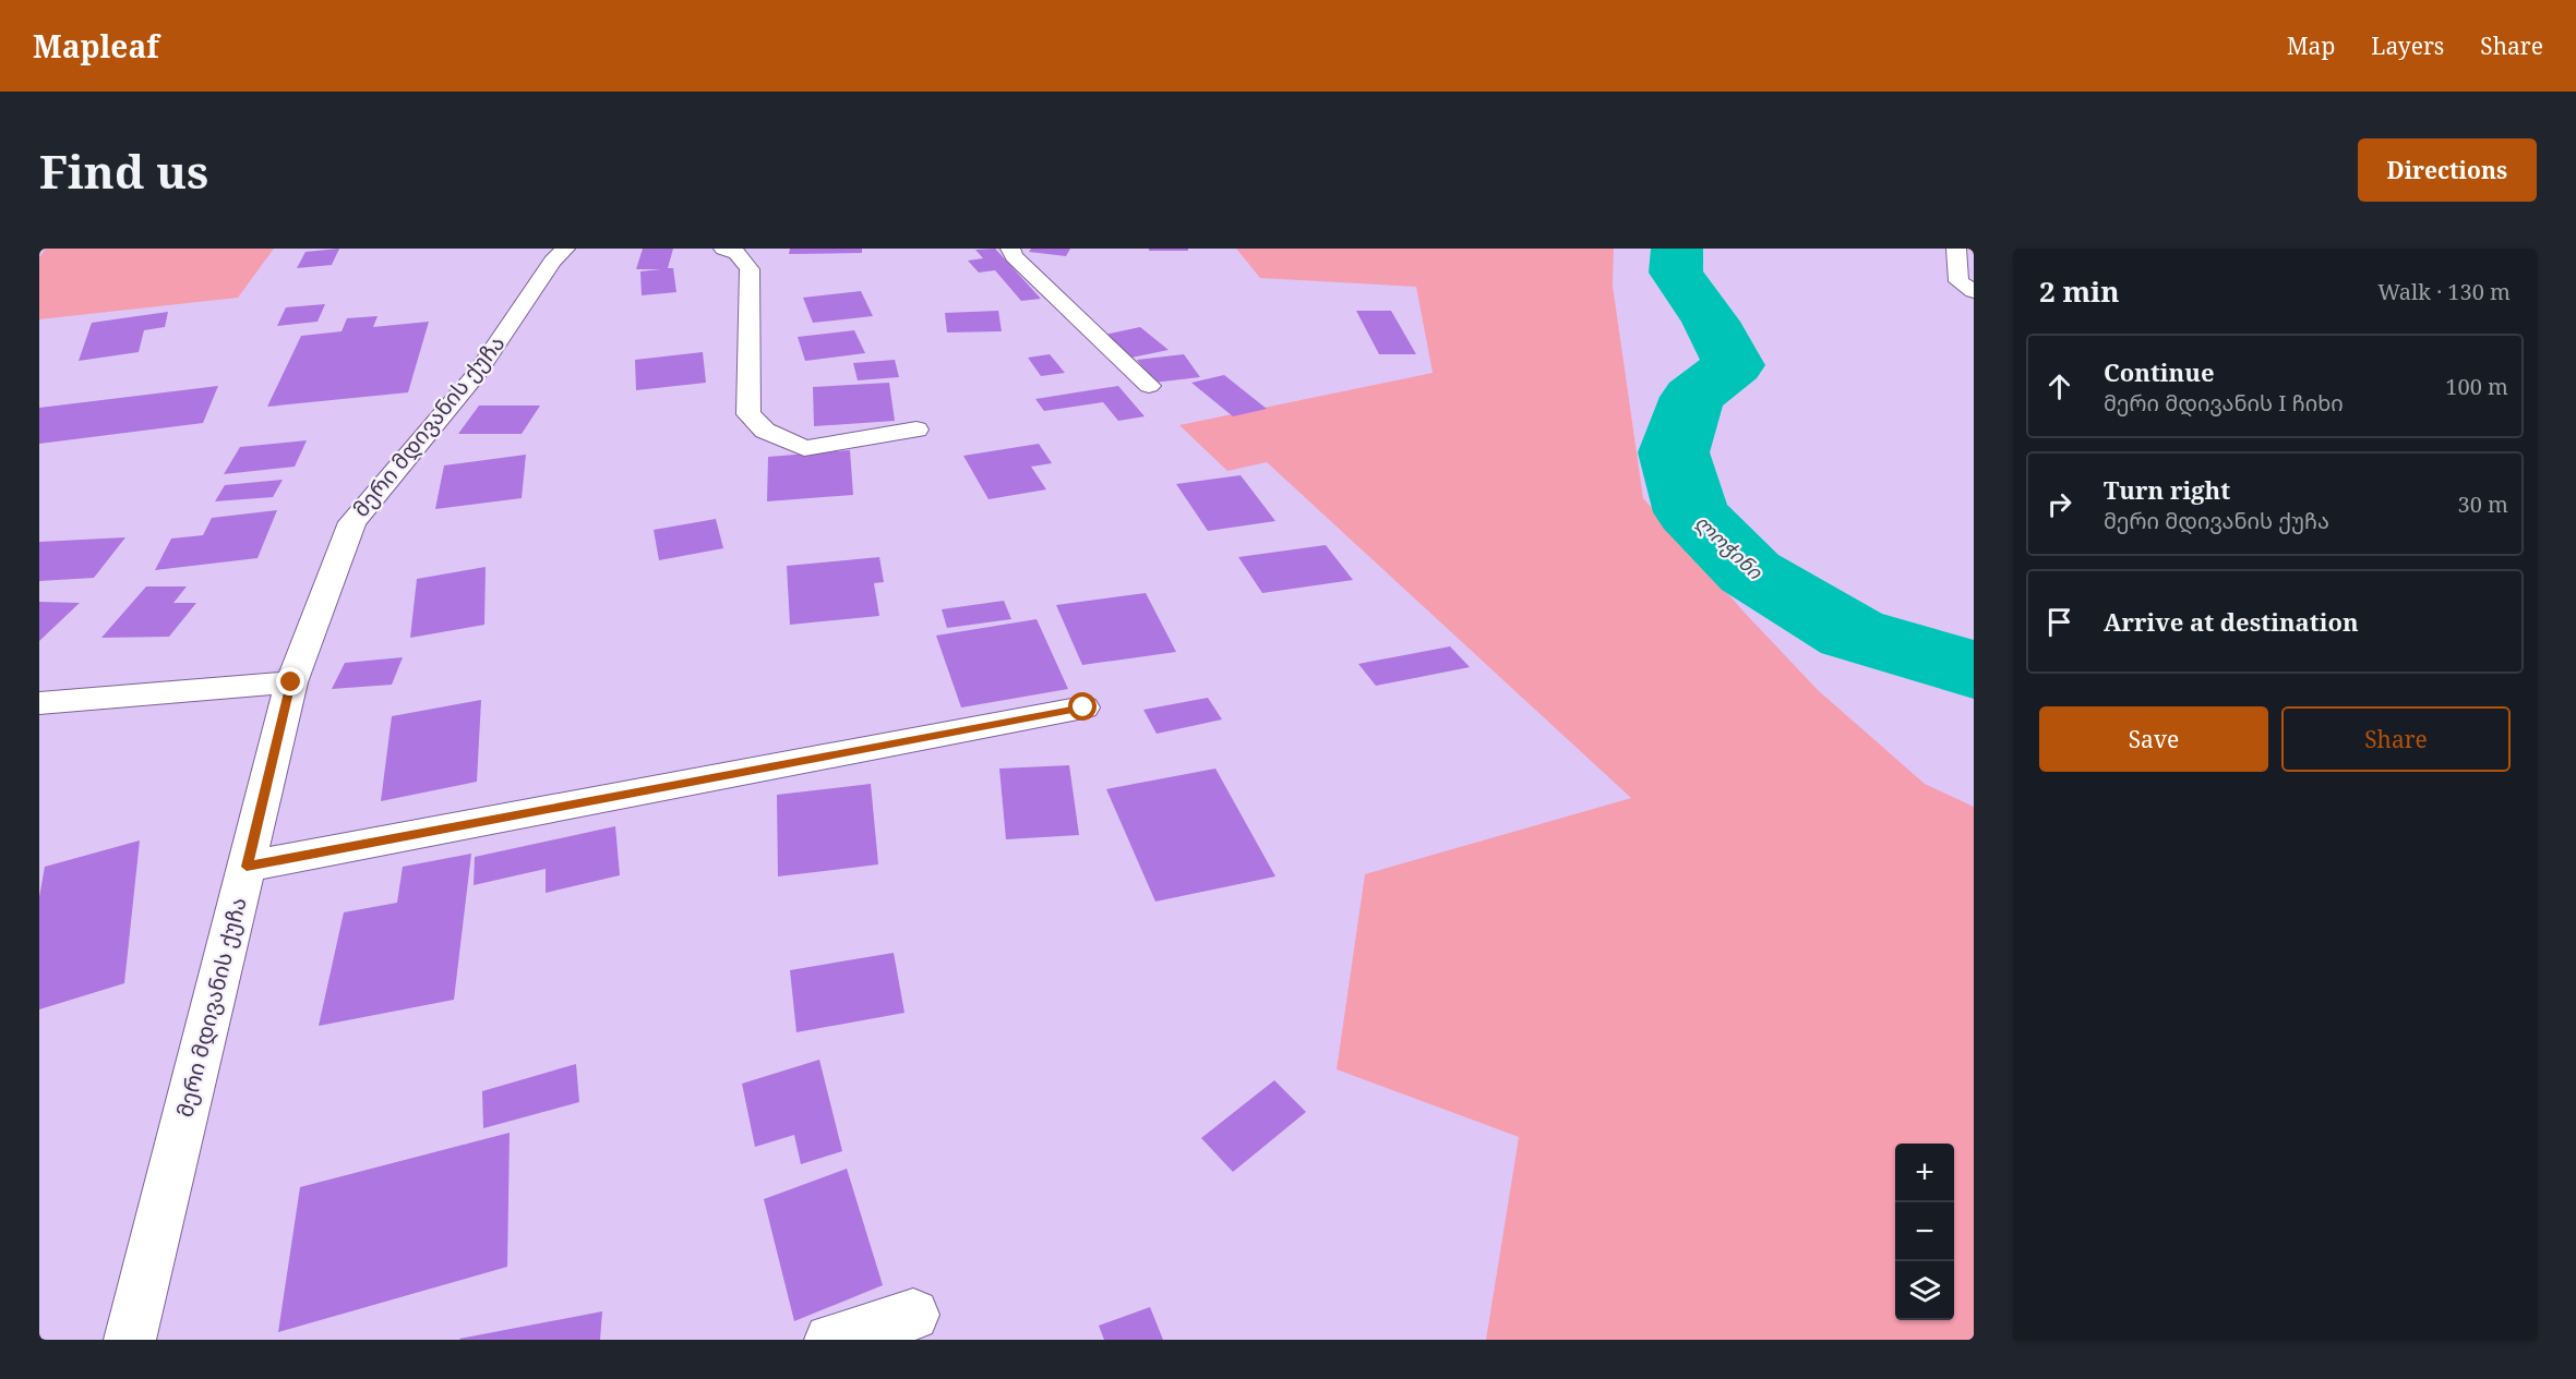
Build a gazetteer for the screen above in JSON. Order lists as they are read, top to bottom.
{
  "streets": {
    "street": ["მერი მდივანის ქუჩა"]
  },
  "water": ["ლოჭინი"],
  "page": {
    "header": "Mapleaf",
    "nav": ["Map", "Layers", "Share"],
    "buttons": [
      "Directions",
      ["Save", "Share"]
    ],
    "title": "Find us",
    "heading": ["2 min", "Walk · 130 m"],
    "list": [
      ["Continue", "მერი მდივანის I ჩიხი", "100 m"],
      ["Turn right", "მერი მდივანის ქუჩა", "30 m"],
      "Arrive at destination"
    ],
    "map_buttons": ["+", "−"]
  }
}
